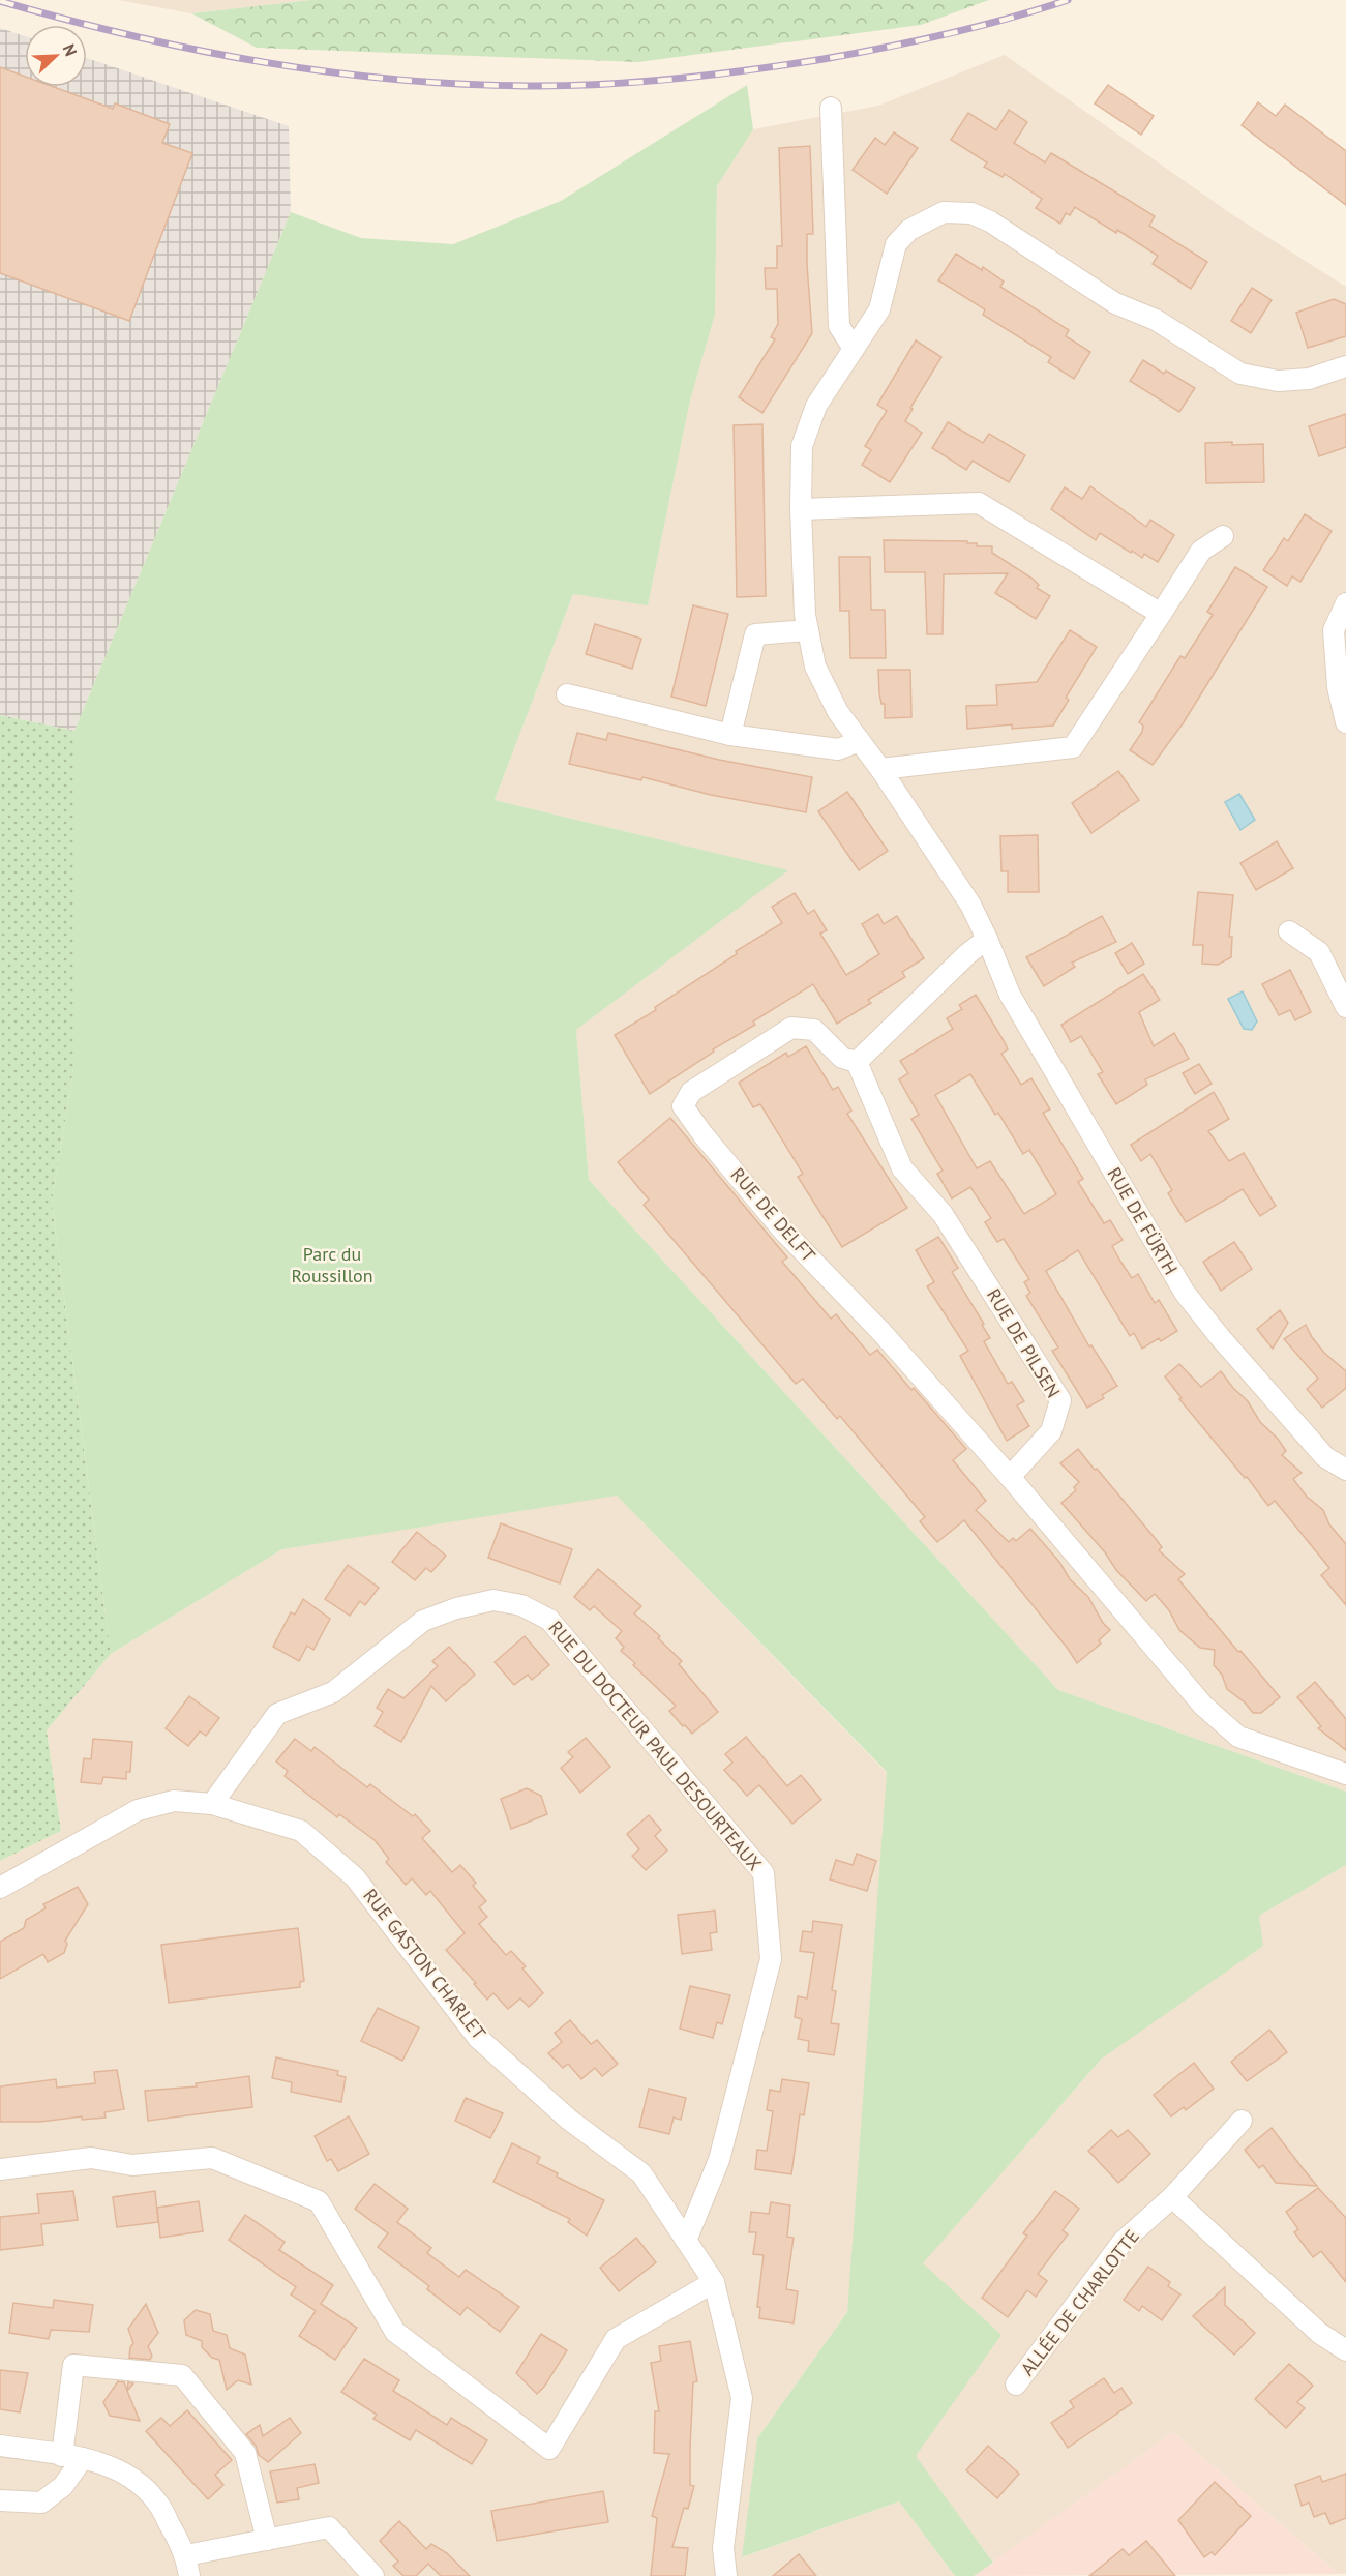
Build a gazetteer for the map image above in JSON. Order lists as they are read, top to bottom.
{
  "streets": {
    "street": [
      "RUE DE DELFT",
      "RUE DE FÜRTH",
      "RUE DE PILSEN",
      "RUE DU DOCTEUR PAUL DESOURTEAUX",
      "RUE GASTON CHARLET",
      "ALLÉE DE CHARLOTTE"
    ]
  },
  "crossings": [
    ["RUE DE DELFT", "RUE DE PILSEN"],
    ["RUE DU DOCTEUR PAUL DESOURTEAUX", "RUE GASTON CHARLET"]
  ],
  "parks": ["Parc du Roussillon"],
  "north": "top right"
}
